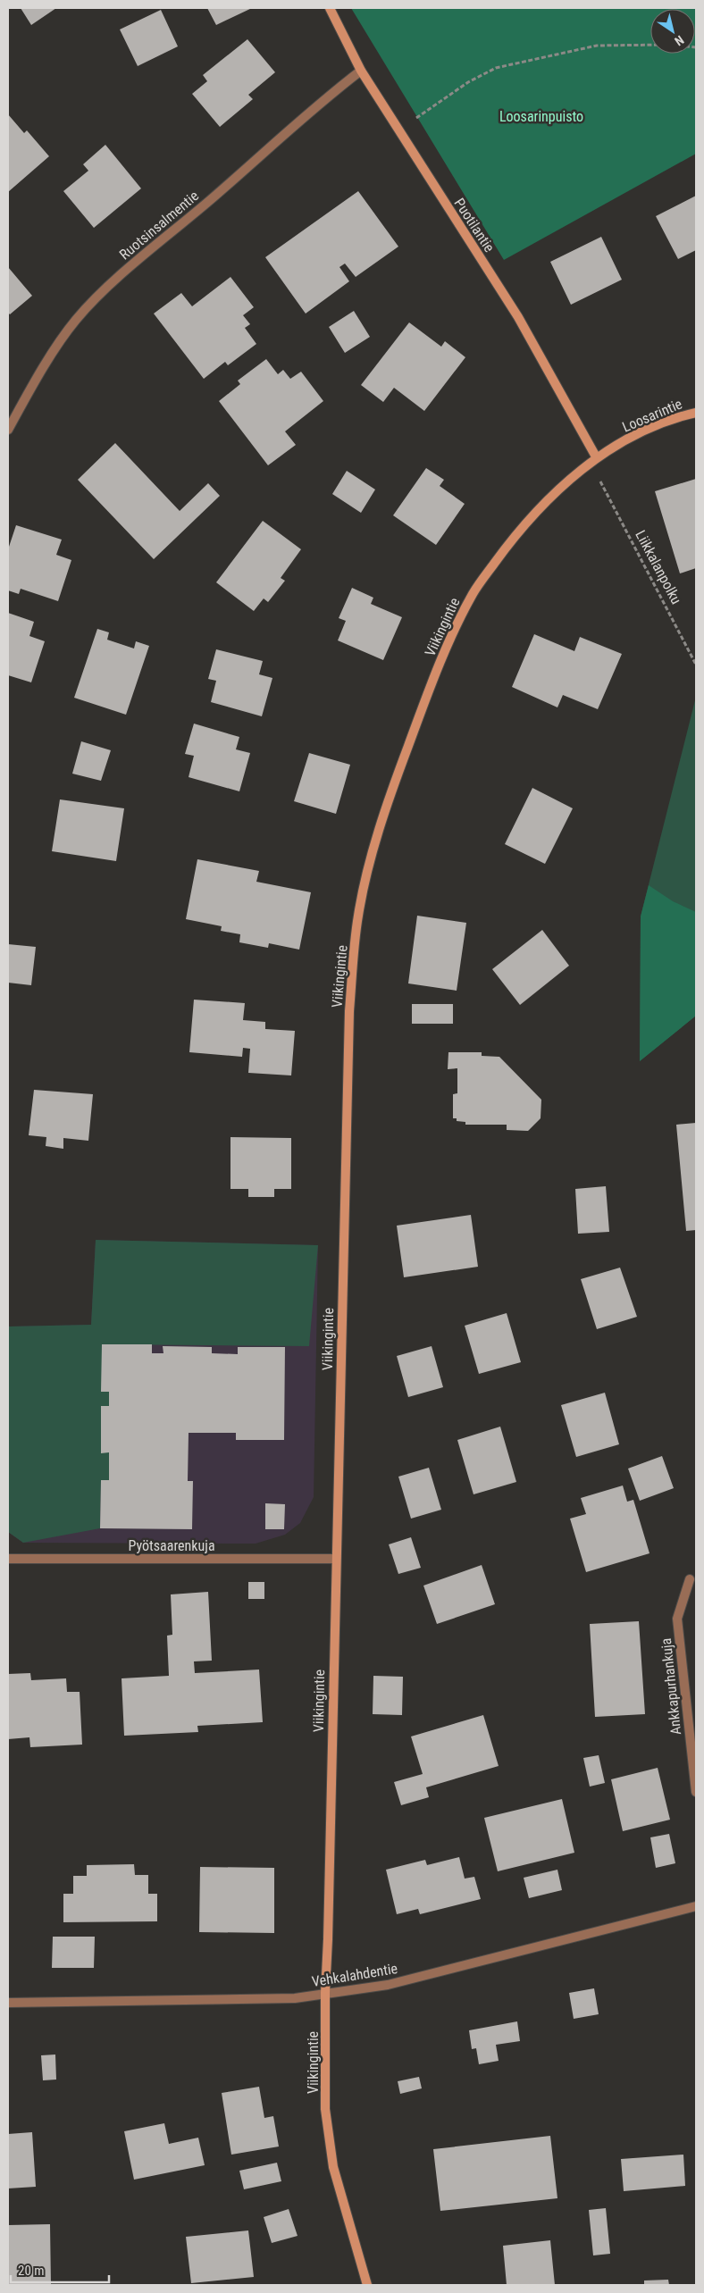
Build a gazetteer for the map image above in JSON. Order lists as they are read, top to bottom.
{
  "streets": {
    "street": [
      "Ruotsinsalmentie",
      "Puotilantie",
      "Loosarintie",
      "Viikingintie",
      "Pyötsaarenkuja",
      "Ankkapurhankuja",
      "Vehkalahdentie"
    ],
    "path": ["Liikkalanpolku"]
  },
  "crossings": [
    ["Ruotsinsalmentie", "Puotilantie"],
    ["Puotilantie", "Loosarintie"],
    ["Puotilantie", "Viikingintie"],
    ["Loosarintie", "Viikingintie"],
    ["Viikingintie", "Pyötsaarenkuja"],
    ["Viikingintie", "Vehkalahdentie"]
  ],
  "parks": ["Loosarinpuisto"],
  "scale_bar": "20 m",
  "north": "bottom right"
}
